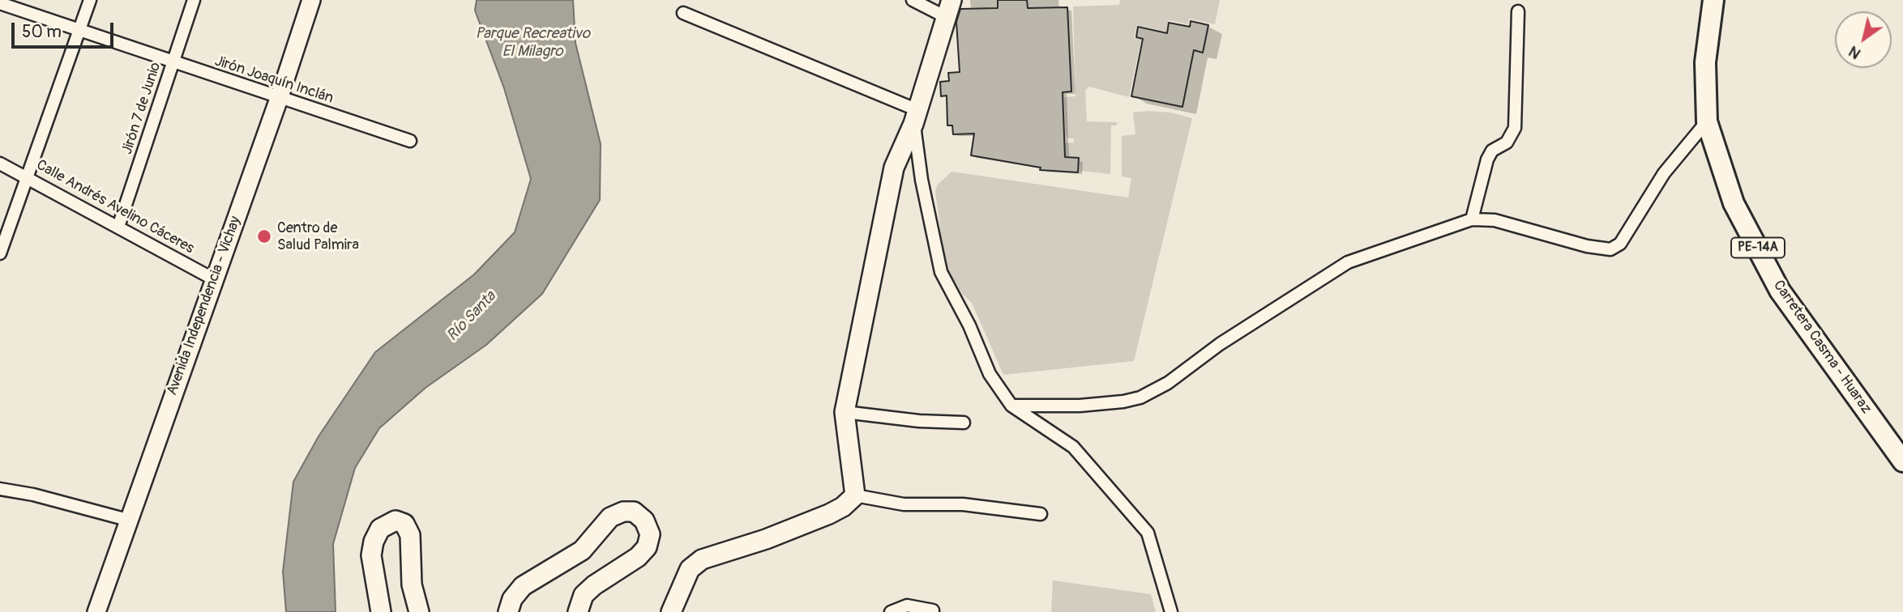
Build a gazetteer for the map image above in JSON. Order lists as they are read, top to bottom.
{
  "streets": {
    "highway": ["PE-14A", "Carretera Casma - Huaraz"],
    "main road": ["Avenida Independencia - Vichay"],
    "street": ["Jirón Joaquín Inclán", "Jirón 7 de Junio", "Calle Andrés Avelino Cáceres"]
  },
  "crossings": [
    ["Jirón Joaquín Inclán", "Jirón 7 de Junio"],
    ["Jirón Joaquín Inclán", "Avenida Independencia - Vichay"],
    ["Jirón 7 de Junio", "Calle Andrés Avelino Cáceres"],
    ["Calle Andrés Avelino Cáceres", "Avenida Independencia - Vichay"]
  ],
  "water": ["Parque Recreativo El Milagro", "Río Santa"],
  "places": ["Centro de Salud Palmira"],
  "scale_bar": "50 m",
  "north": "bottom left"
}
